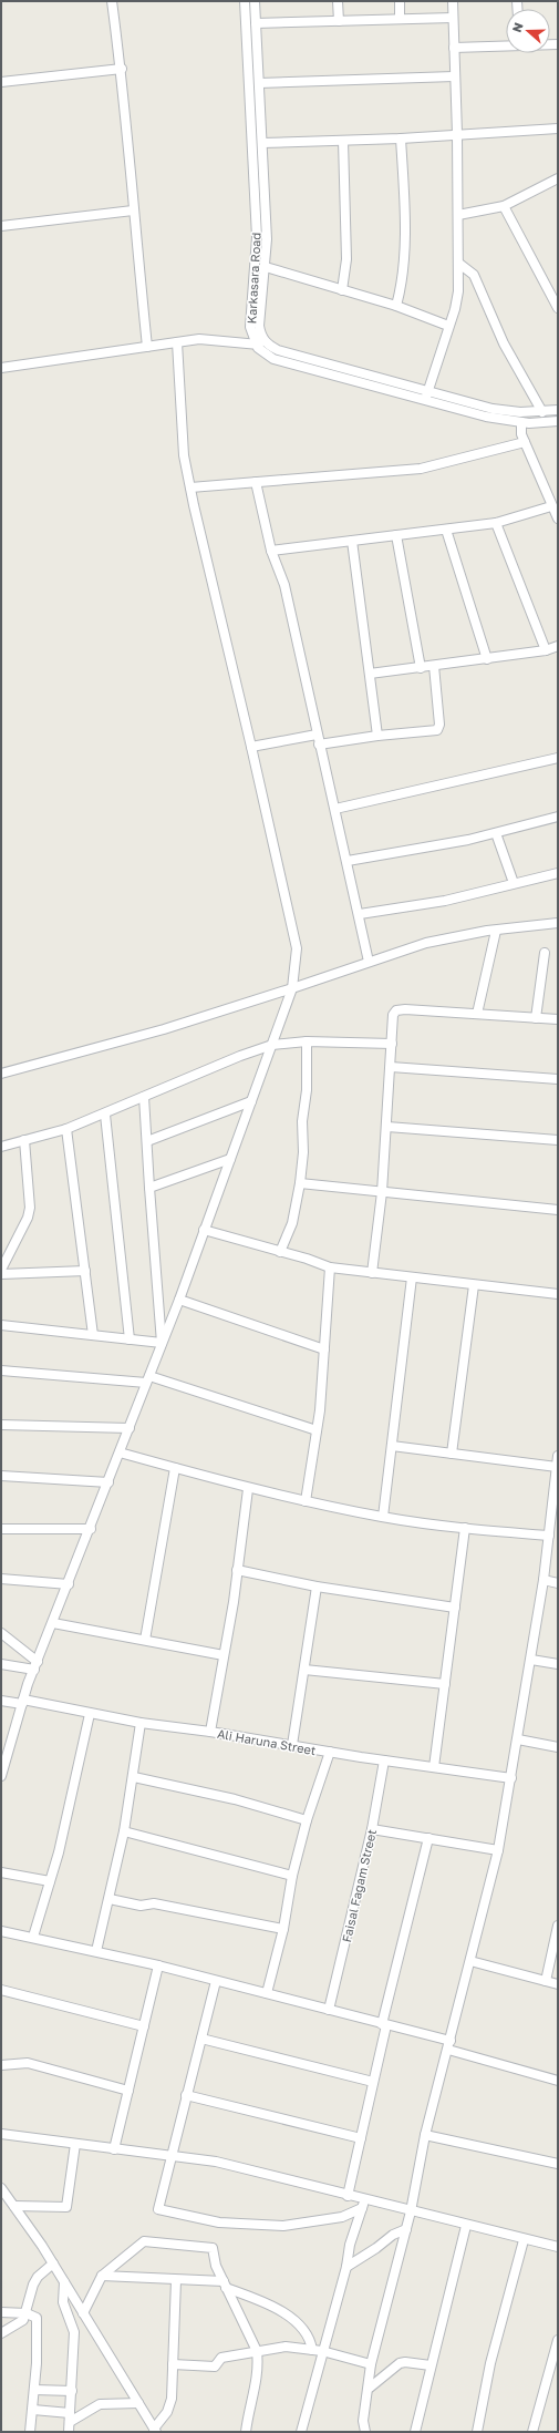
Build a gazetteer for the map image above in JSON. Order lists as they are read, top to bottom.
{
  "streets": {
    "street": ["Karkasara Road", "Ali Haruna Street", "Faisal Fagam Street"]
  },
  "crossings": [
    ["Ali Haruna Street", "Faisal Fagam Street"]
  ],
  "north": "left"
}
